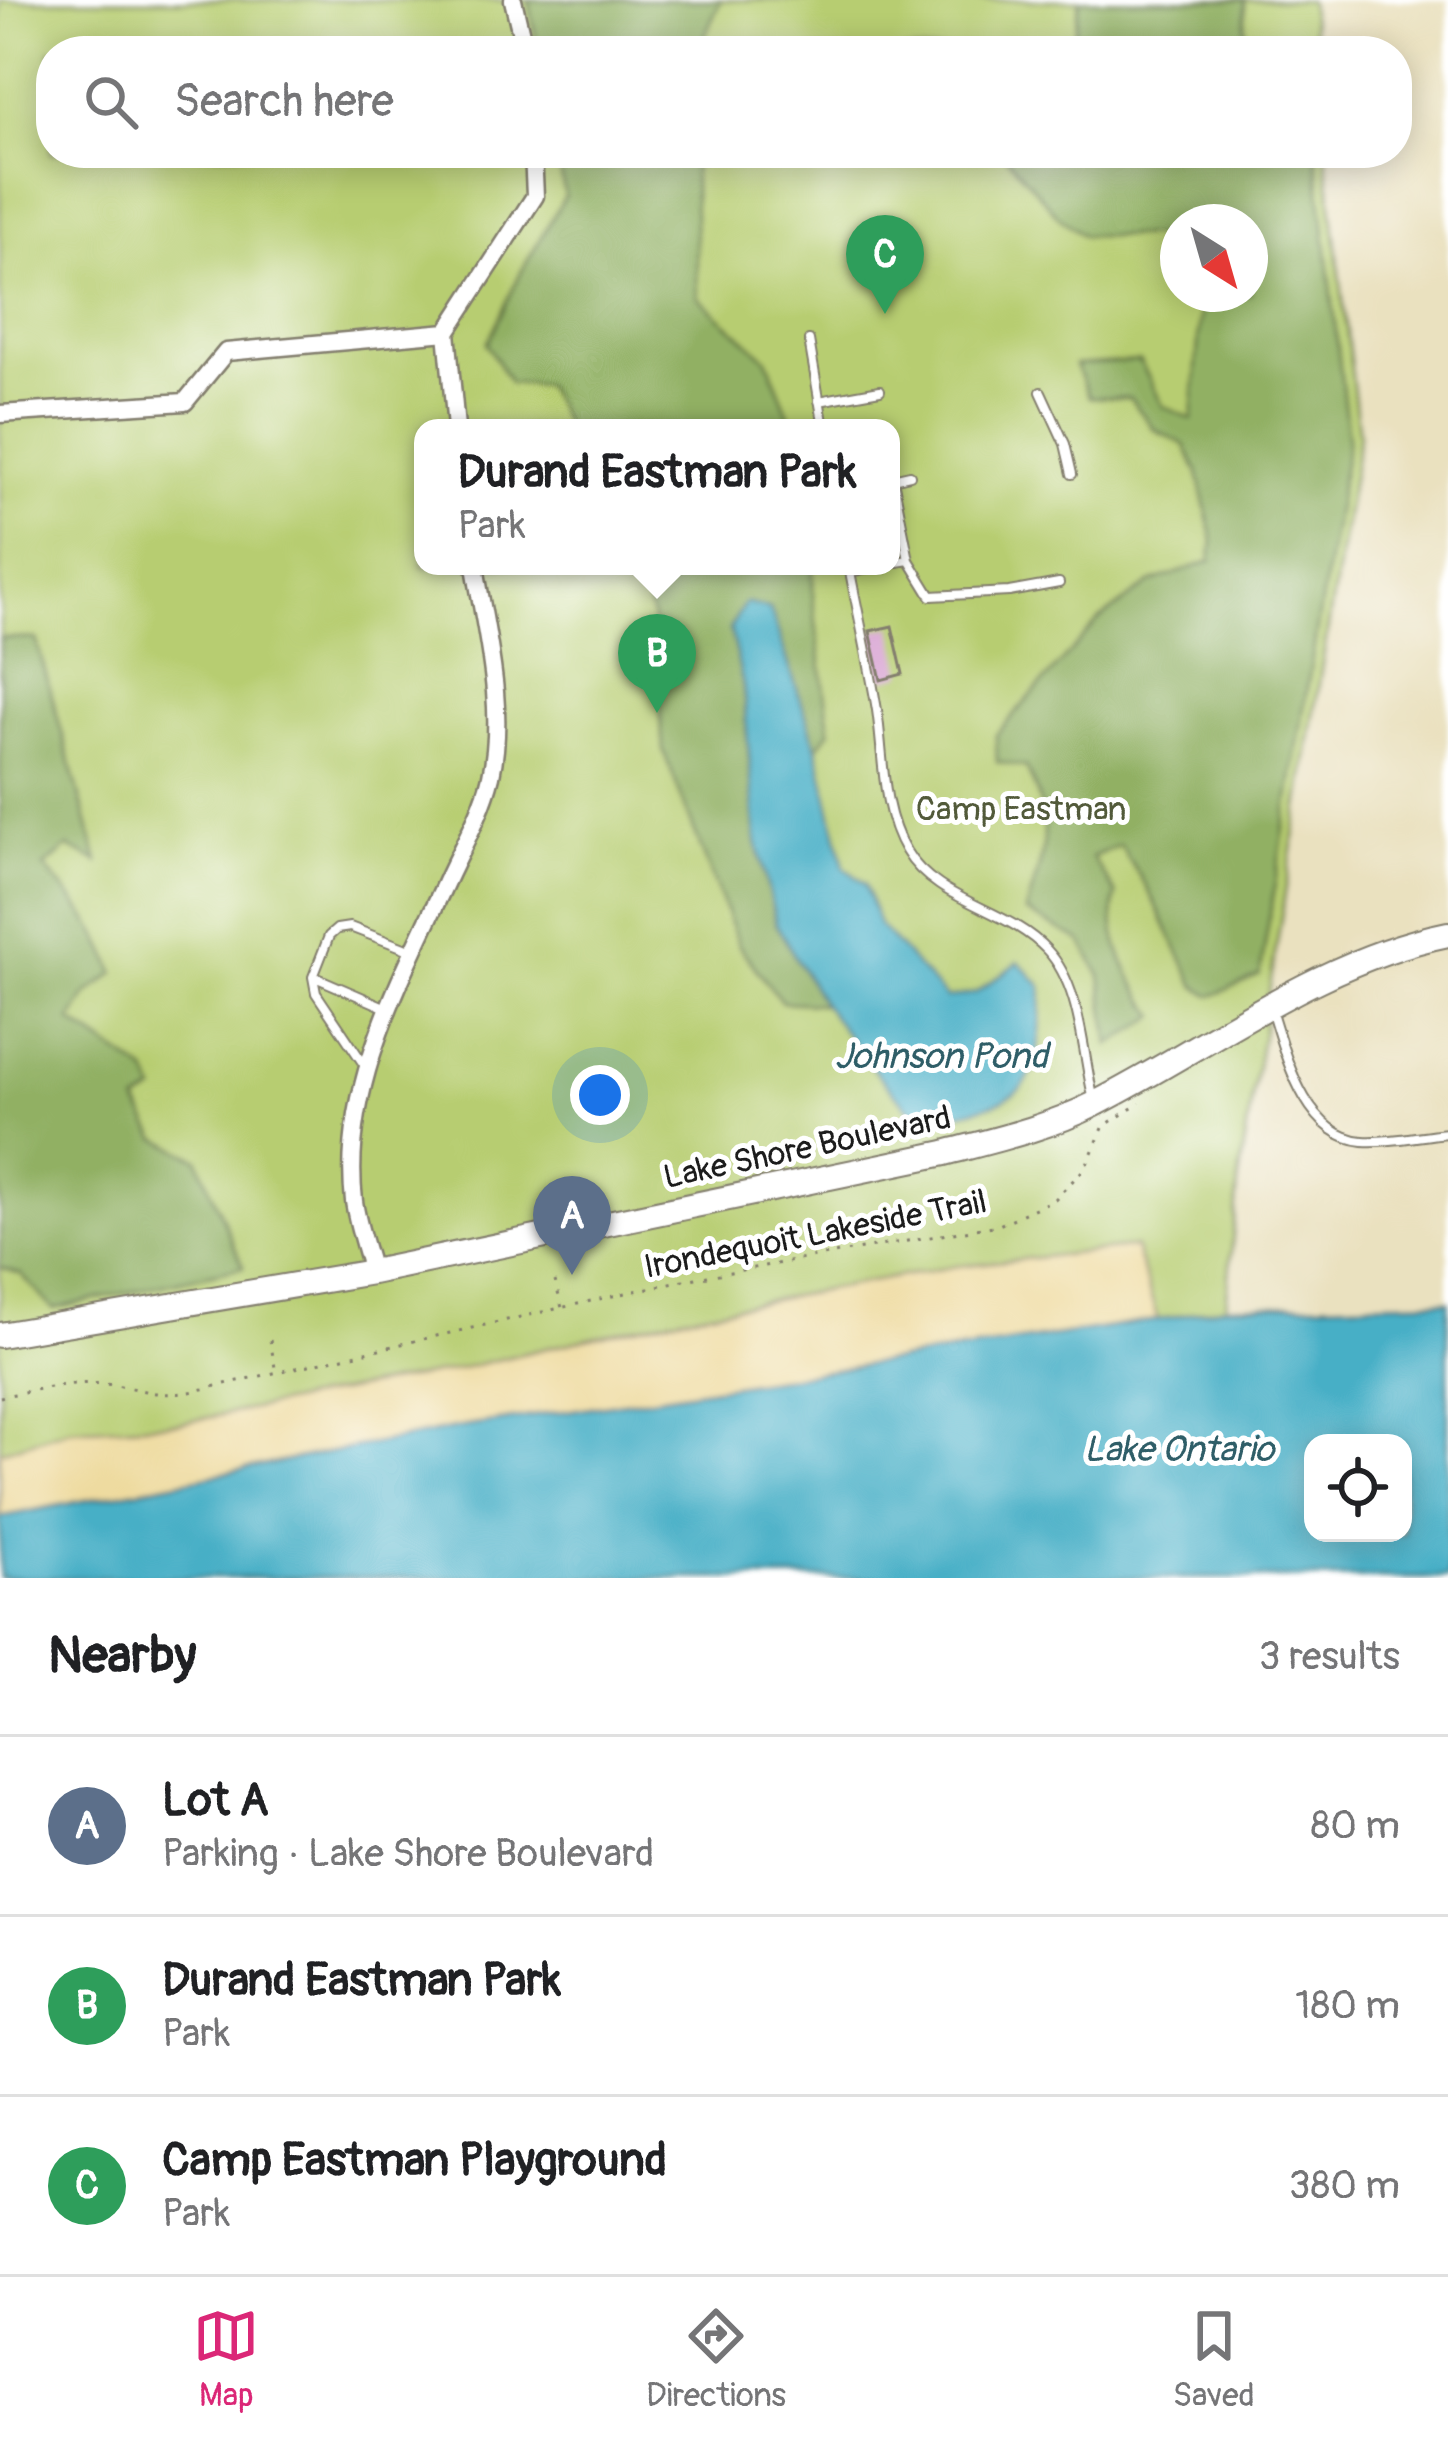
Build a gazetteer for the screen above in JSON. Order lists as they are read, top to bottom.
{
  "streets": {
    "main road": ["Lake Shore Boulevard"],
    "path": ["Irondequoit Lakeside Trail"]
  },
  "crossings": [
    ["Lake Shore Boulevard", "Irondequoit Lakeside Trail"]
  ],
  "water": ["Johnson Pond", "Lake Ontario"],
  "parks": ["Camp Eastman"],
  "north": "bottom right",
  "page": {
    "search": "Search here",
    "pins": ["C", "B", "A"],
    "popup": ["Durand Eastman Park", "Park"],
    "heading": ["Nearby", "3 results"],
    "list": [
      {
        "mark": "A",
        "name": "Lot A",
        "note": "Parking · Lake Shore Boulevard",
        "value": "80 m"
      },
      {
        "mark": "B",
        "name": "Durand Eastman Park",
        "note": "Park",
        "value": "180 m"
      },
      {
        "mark": "C",
        "name": "Camp Eastman Playground",
        "note": "Park",
        "value": "380 m"
      }
    ],
    "nav": ["Map", "Directions", "Saved"]
  }
}
